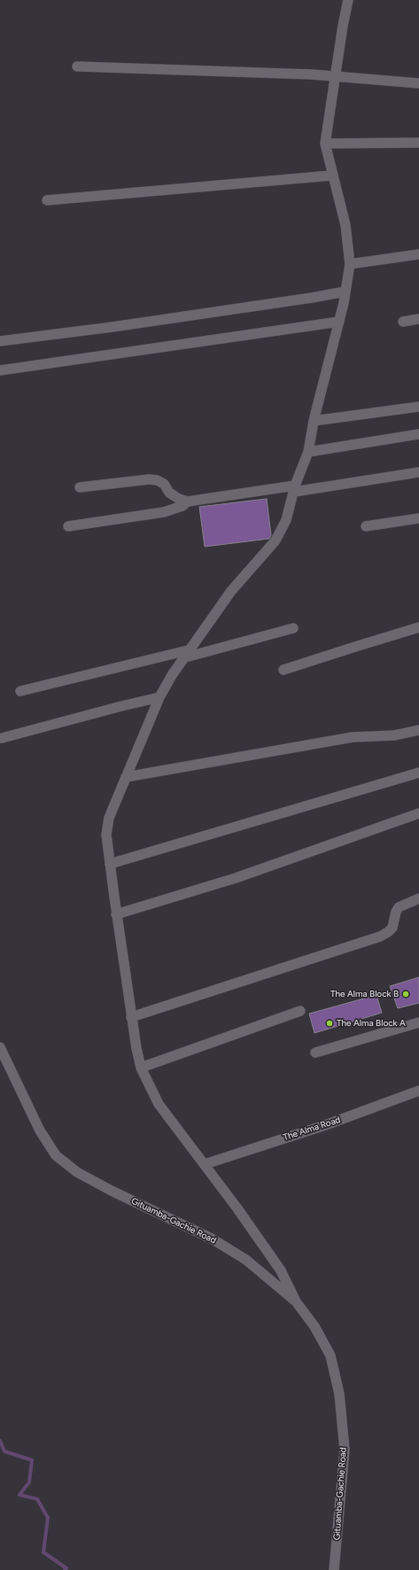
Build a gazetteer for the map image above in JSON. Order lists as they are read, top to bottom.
{
  "streets": {
    "street": ["The Alma Road", "Gituamba-Gachie Road"]
  },
  "places": ["The Alma Block B", "The Alma Block A"]
}
